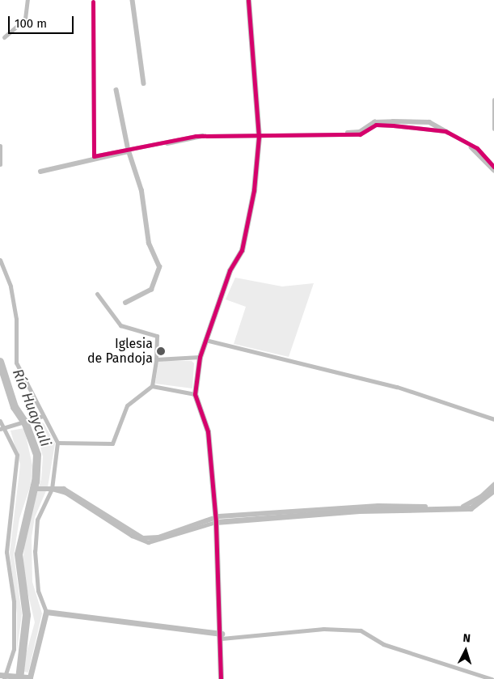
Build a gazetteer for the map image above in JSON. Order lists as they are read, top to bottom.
{
  "water": ["Río Huayculi"],
  "places": ["Iglesia de Pandoja"],
  "scale_bar": "100 m",
  "north": "top"
}
